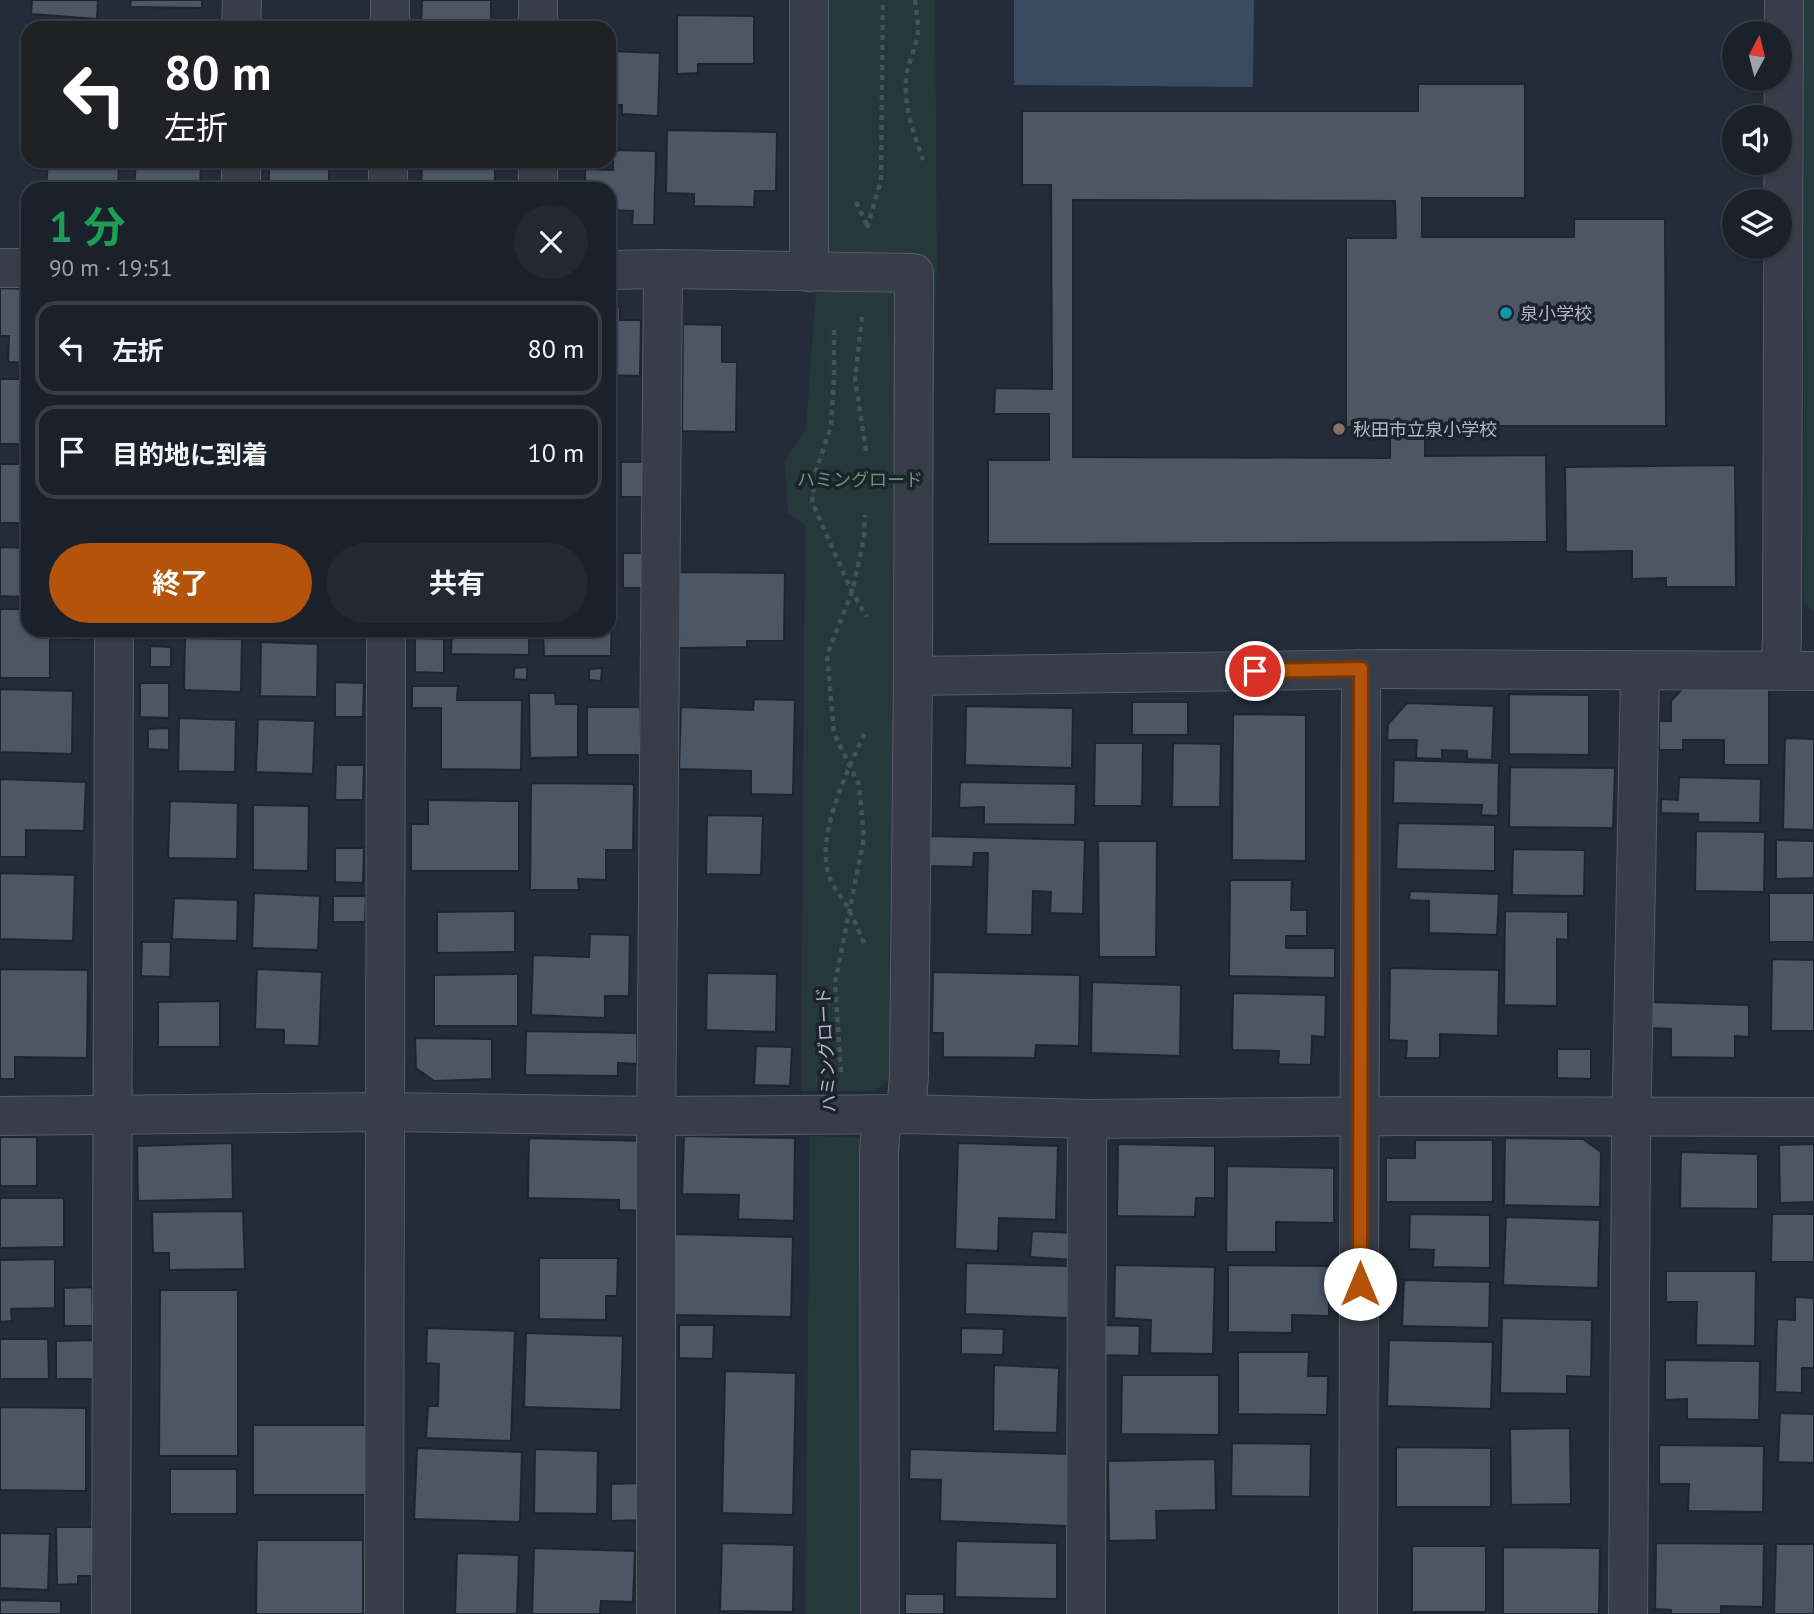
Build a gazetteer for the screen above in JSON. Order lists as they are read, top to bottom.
{
  "streets": {
    "path": ["ハミングロード"]
  },
  "parks": ["ハミングロード"],
  "places": ["泉小学校", "秋田市立泉小学校"],
  "north": "top",
  "page": {
    "turn": ["80 m", "左折"],
    "heading": ["1 分", "90 m · 19:51"],
    "list": [
      {
        "name": "左折",
        "value": "80 m"
      },
      {
        "name": "目的地に到着",
        "value": "10 m"
      }
    ],
    "buttons": ["終了", "共有"]
  }
}
